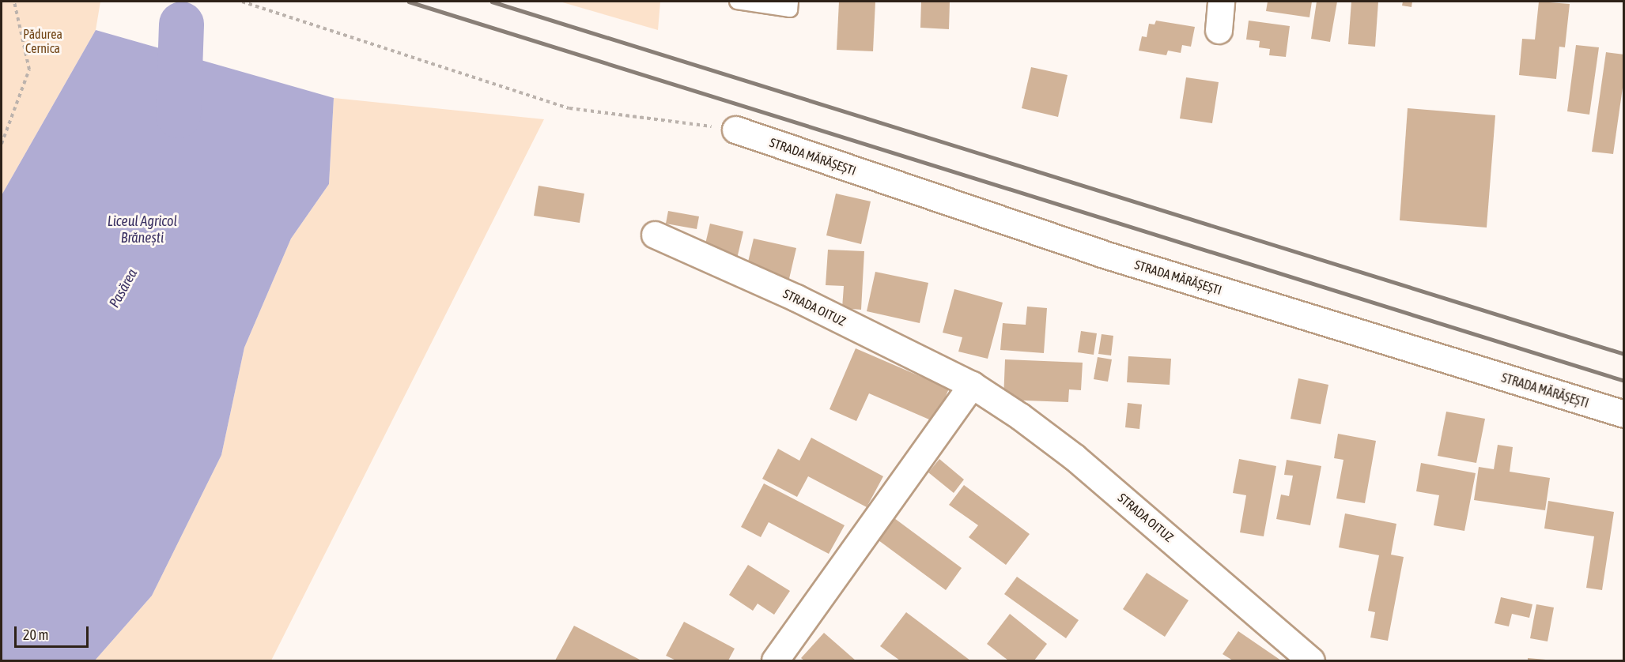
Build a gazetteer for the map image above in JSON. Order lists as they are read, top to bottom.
{
  "streets": {
    "street": ["STRADA MĂRĂȘEȘTI", "STRADA OITUZ"]
  },
  "water": ["Liceul Agricol Brănești", "Pasărea"],
  "parks": ["Pădurea Cernica"],
  "scale_bar": "20 m"
}
